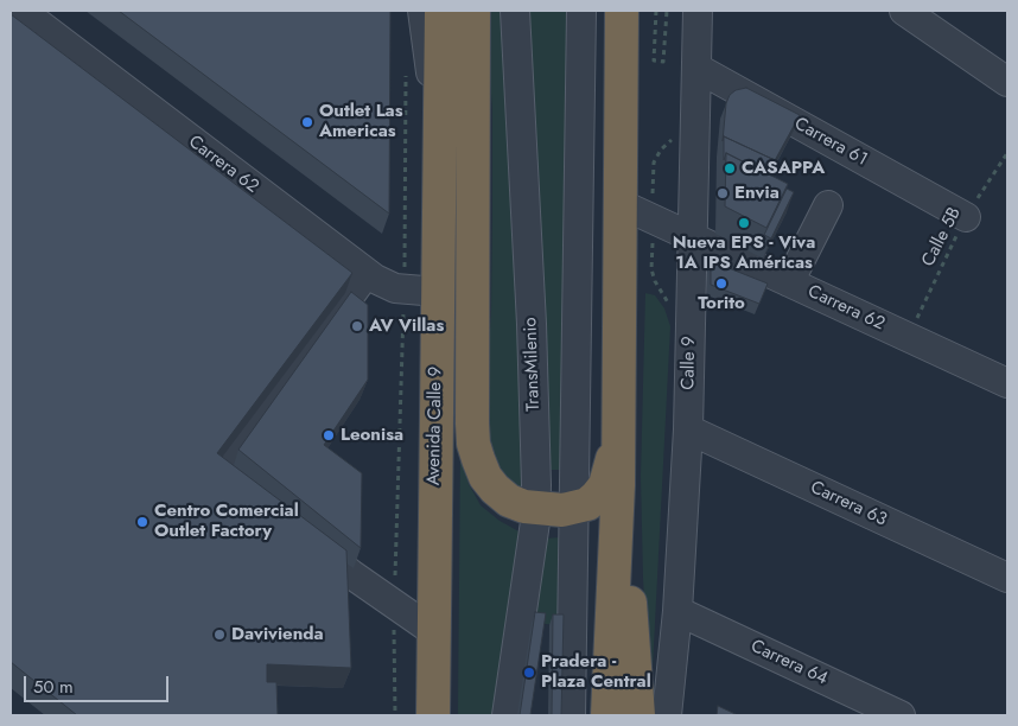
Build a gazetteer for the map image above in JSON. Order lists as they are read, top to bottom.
{
  "streets": {
    "highway": ["Avenida Calle 9"],
    "street": [
      "Carrera 61",
      "Carrera 62",
      "Calle 9",
      "TransMilenio",
      "Carrera 63",
      "Carrera 64"
    ],
    "path": ["Calle 5B"]
  },
  "crossings": [
    ["Carrera 61", "Calle 5B"],
    ["Carrera 61", "Calle 9"],
    ["Carrera 62", "Calle 5B"],
    ["Carrera 62", "Calle 9"],
    ["Carrera 62", "Avenida Calle 9"],
    ["Calle 9", "Carrera 63"],
    ["Calle 9", "Carrera 64"]
  ],
  "places": [
    "Outlet Las Americas",
    "CASAPPA",
    "Envia",
    "Nueva EPS - Viva 1A IPS Américas",
    "Torito",
    "AV Villas",
    "Leonisa",
    "Centro Comercial Outlet Factory",
    "Davivienda",
    "Pradera - Plaza Central"
  ],
  "scale_bar": "50 m"
}
